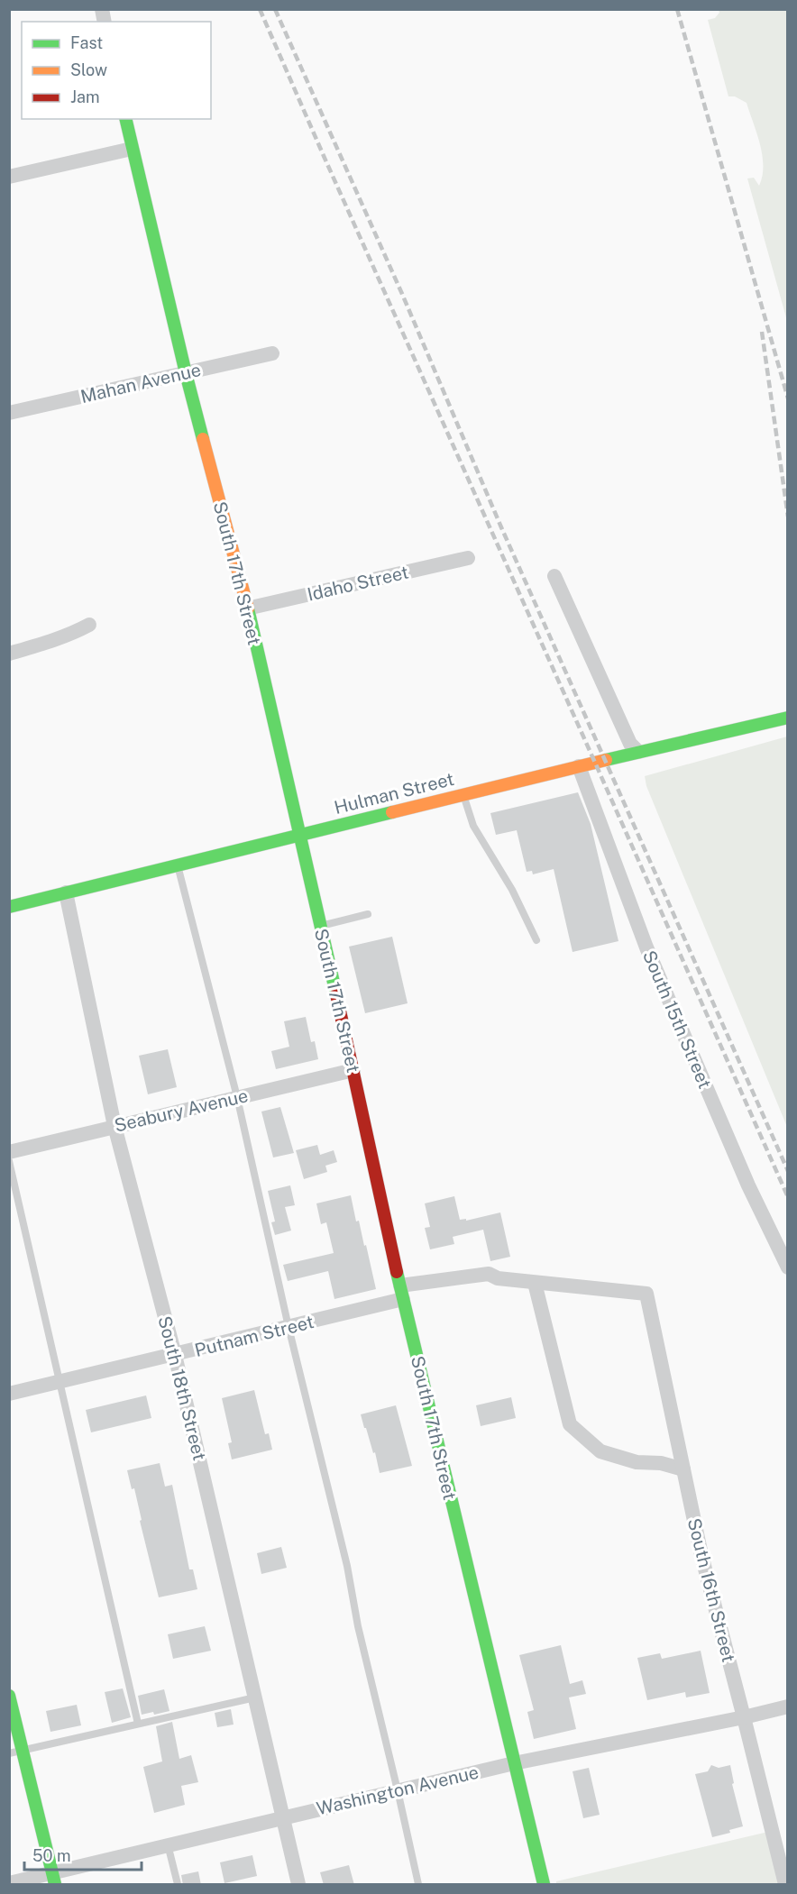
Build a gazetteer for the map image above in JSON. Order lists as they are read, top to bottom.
{
  "streets": {
    "street": [
      "Mahan Avenue",
      "South 17th Street",
      "Idaho Street",
      "Hulman Street",
      "South 15th Street",
      "Seabury Avenue",
      "Putnam Street",
      "South 18th Street",
      "South 16th Street",
      "Washington Avenue"
    ]
  },
  "crossings": [
    ["Mahan Avenue", "South 17th Street"],
    ["South 17th Street", "Idaho Street"],
    ["South 17th Street", "Hulman Street"],
    ["South 17th Street", "Seabury Avenue"],
    ["South 17th Street", "Putnam Street"],
    ["South 17th Street", "Washington Avenue"],
    ["Hulman Street", "South 15th Street"],
    ["Hulman Street", "South 18th Street"],
    ["Seabury Avenue", "South 18th Street"],
    ["Putnam Street", "South 18th Street"],
    ["Putnam Street", "South 16th Street"],
    ["South 18th Street", "Washington Avenue"],
    ["South 16th Street", "Washington Avenue"]
  ],
  "legend": ["Fast", "Slow", "Jam"],
  "scale_bar": "50 m"
}
